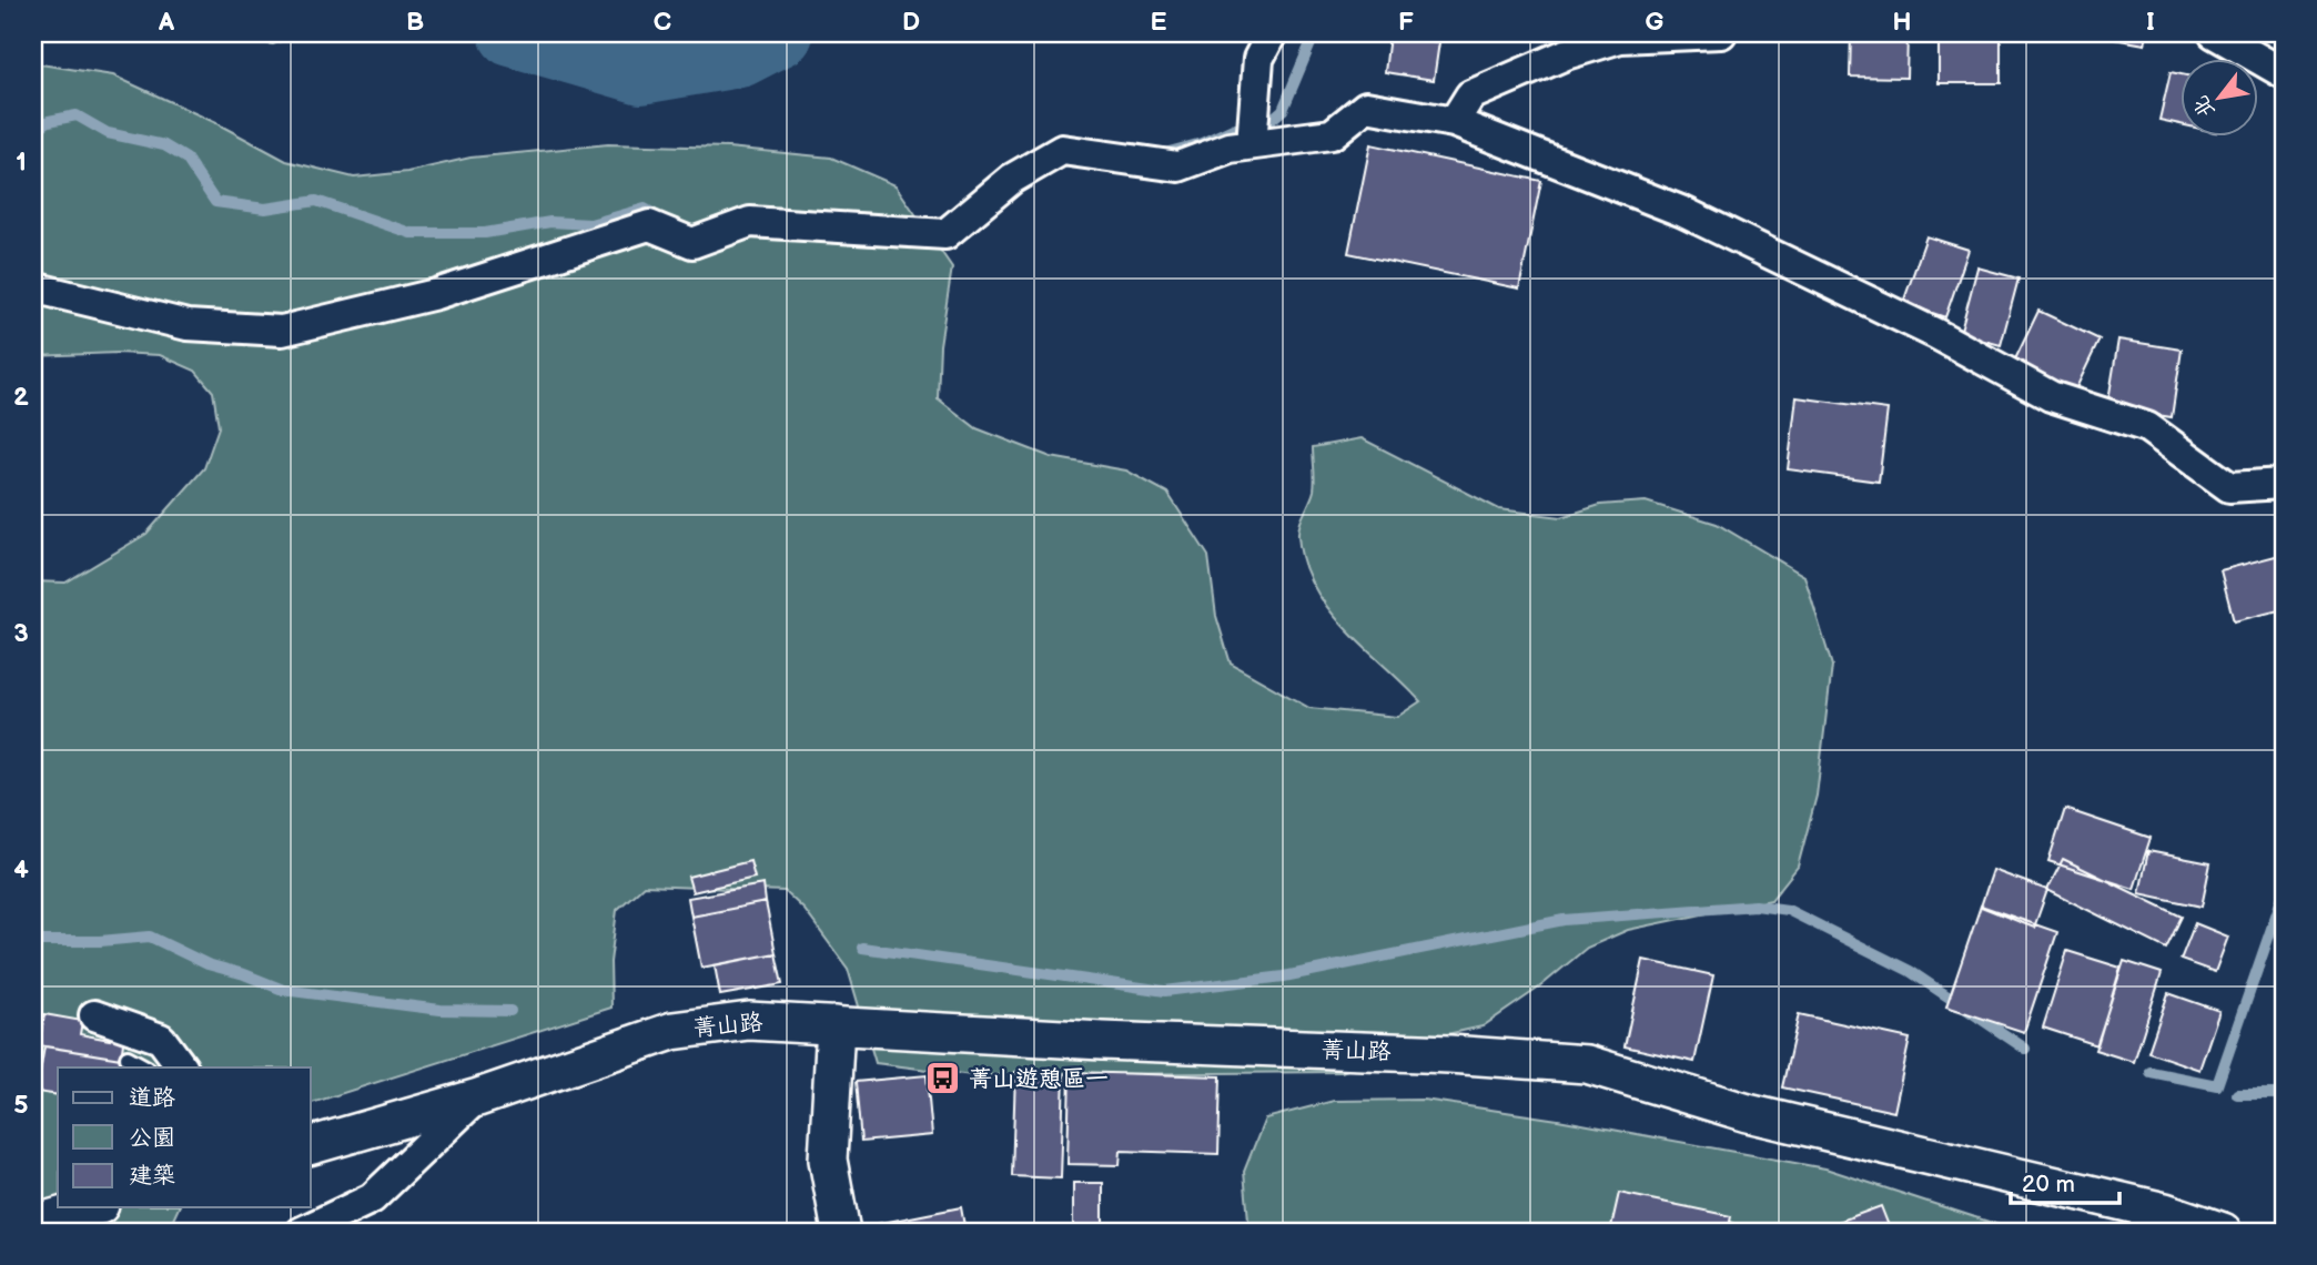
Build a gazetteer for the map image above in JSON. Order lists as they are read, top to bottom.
{
  "streets": {
    "street": ["菁山路"]
  },
  "places": {
    "bus stop": ["菁山遊憩區一"]
  },
  "legend": ["道路", "公園", "建築"],
  "scale_bar": "20 m",
  "north": "bottom left",
  "grid": {
    "columns": [
      "A",
      "B",
      "C",
      "D",
      "E",
      "F",
      "G",
      "H",
      "I"
    ],
    "rows": [
      "1",
      "2",
      "3",
      "4",
      "5"
    ]
  }
}
